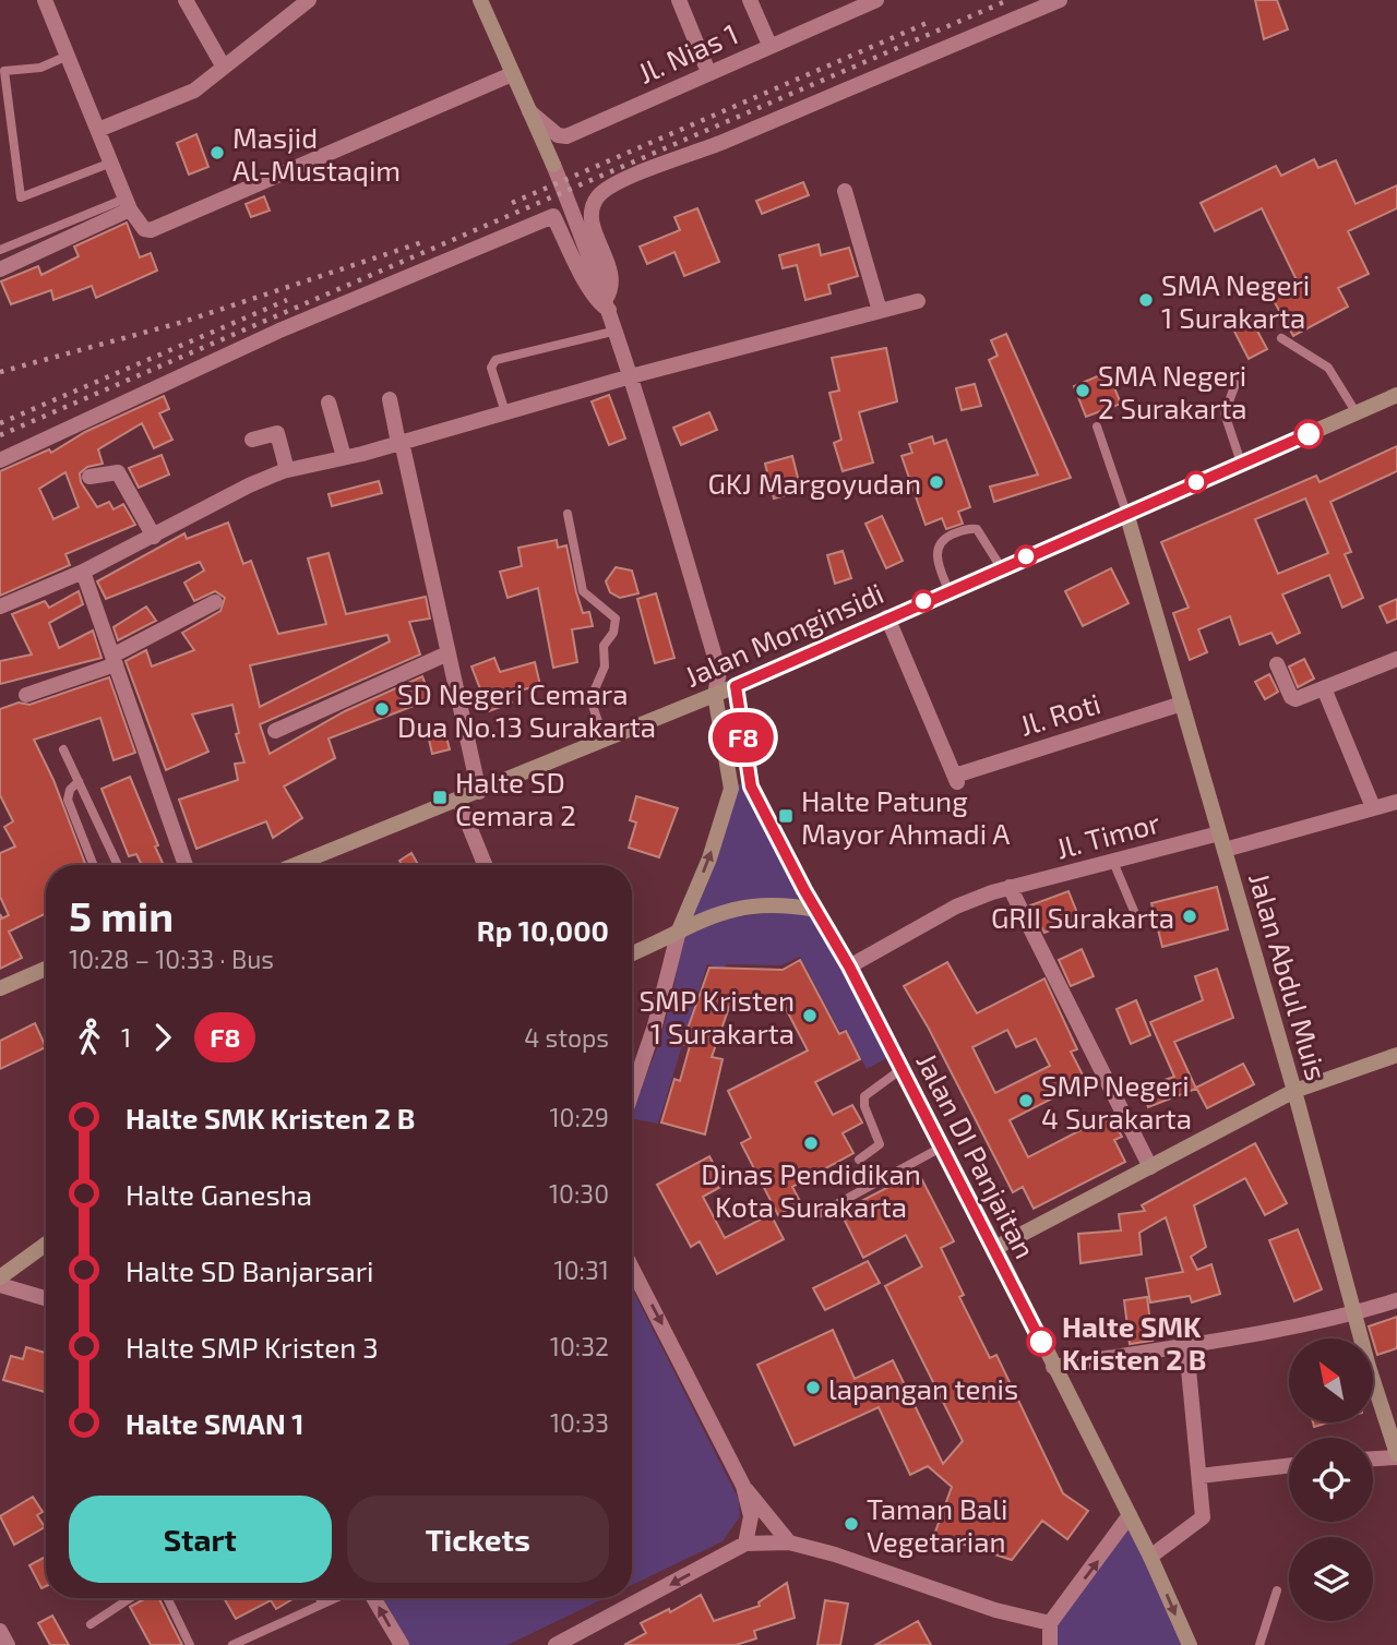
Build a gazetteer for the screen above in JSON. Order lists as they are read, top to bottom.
{
  "streets": {
    "main road": ["Jalan Monginsidi", "Jalan Abdul Muis", "Jalan DI Panjaitan"],
    "street": ["Jl. Nias 1", "Jl. Roti", "Jl. Timor"]
  },
  "crossings": [
    ["Jalan Monginsidi", "Jl. Roti"],
    ["Jalan Monginsidi", "Jalan Abdul Muis"],
    ["Jalan Monginsidi", "Jalan DI Panjaitan"],
    ["Jl. Roti", "Jalan Abdul Muis"],
    ["Jl. Timor", "Jalan Abdul Muis"],
    ["Jl. Timor", "Jalan DI Panjaitan"]
  ],
  "places": {
    "other": [
      "Masjid Al-Mustaqim",
      "SMA Negeri 1 Surakarta",
      "SMA Negeri 2 Surakarta",
      "GKJ Margoyudan",
      "SD Negeri Cemara Dua No.13 Surakarta",
      "GRII Surakarta",
      "SMP Kristen 1 Surakarta",
      "SMP Negeri 4 Surakarta",
      "Dinas Pendidikan Kota Surakarta",
      "Halte SMK Kristen 2 B",
      "lapangan tenis",
      "Taman Bali Vegetarian"
    ],
    "transit": ["Halte SD Cemara 2", "Halte Patung Mayor Ahmadi A"]
  },
  "lines": ["bus line F8"],
  "north": "top left",
  "page": {
    "on_map": "F8",
    "heading": ["5 min", "10:28 – 10:33 · Bus", "Rp 10,000"],
    "legs": ["1", "F8", "4 stops"],
    "list": [
      {
        "name": "Halte SMK Kristen 2 B",
        "value": "10:29"
      },
      {
        "name": "Halte Ganesha",
        "value": "10:30"
      },
      {
        "name": "Halte SD Banjarsari",
        "value": "10:31"
      },
      {
        "name": "Halte SMP Kristen 3",
        "value": "10:32"
      },
      {
        "name": "Halte SMAN 1",
        "value": "10:33"
      }
    ],
    "buttons": ["Start", "Tickets"]
  }
}
